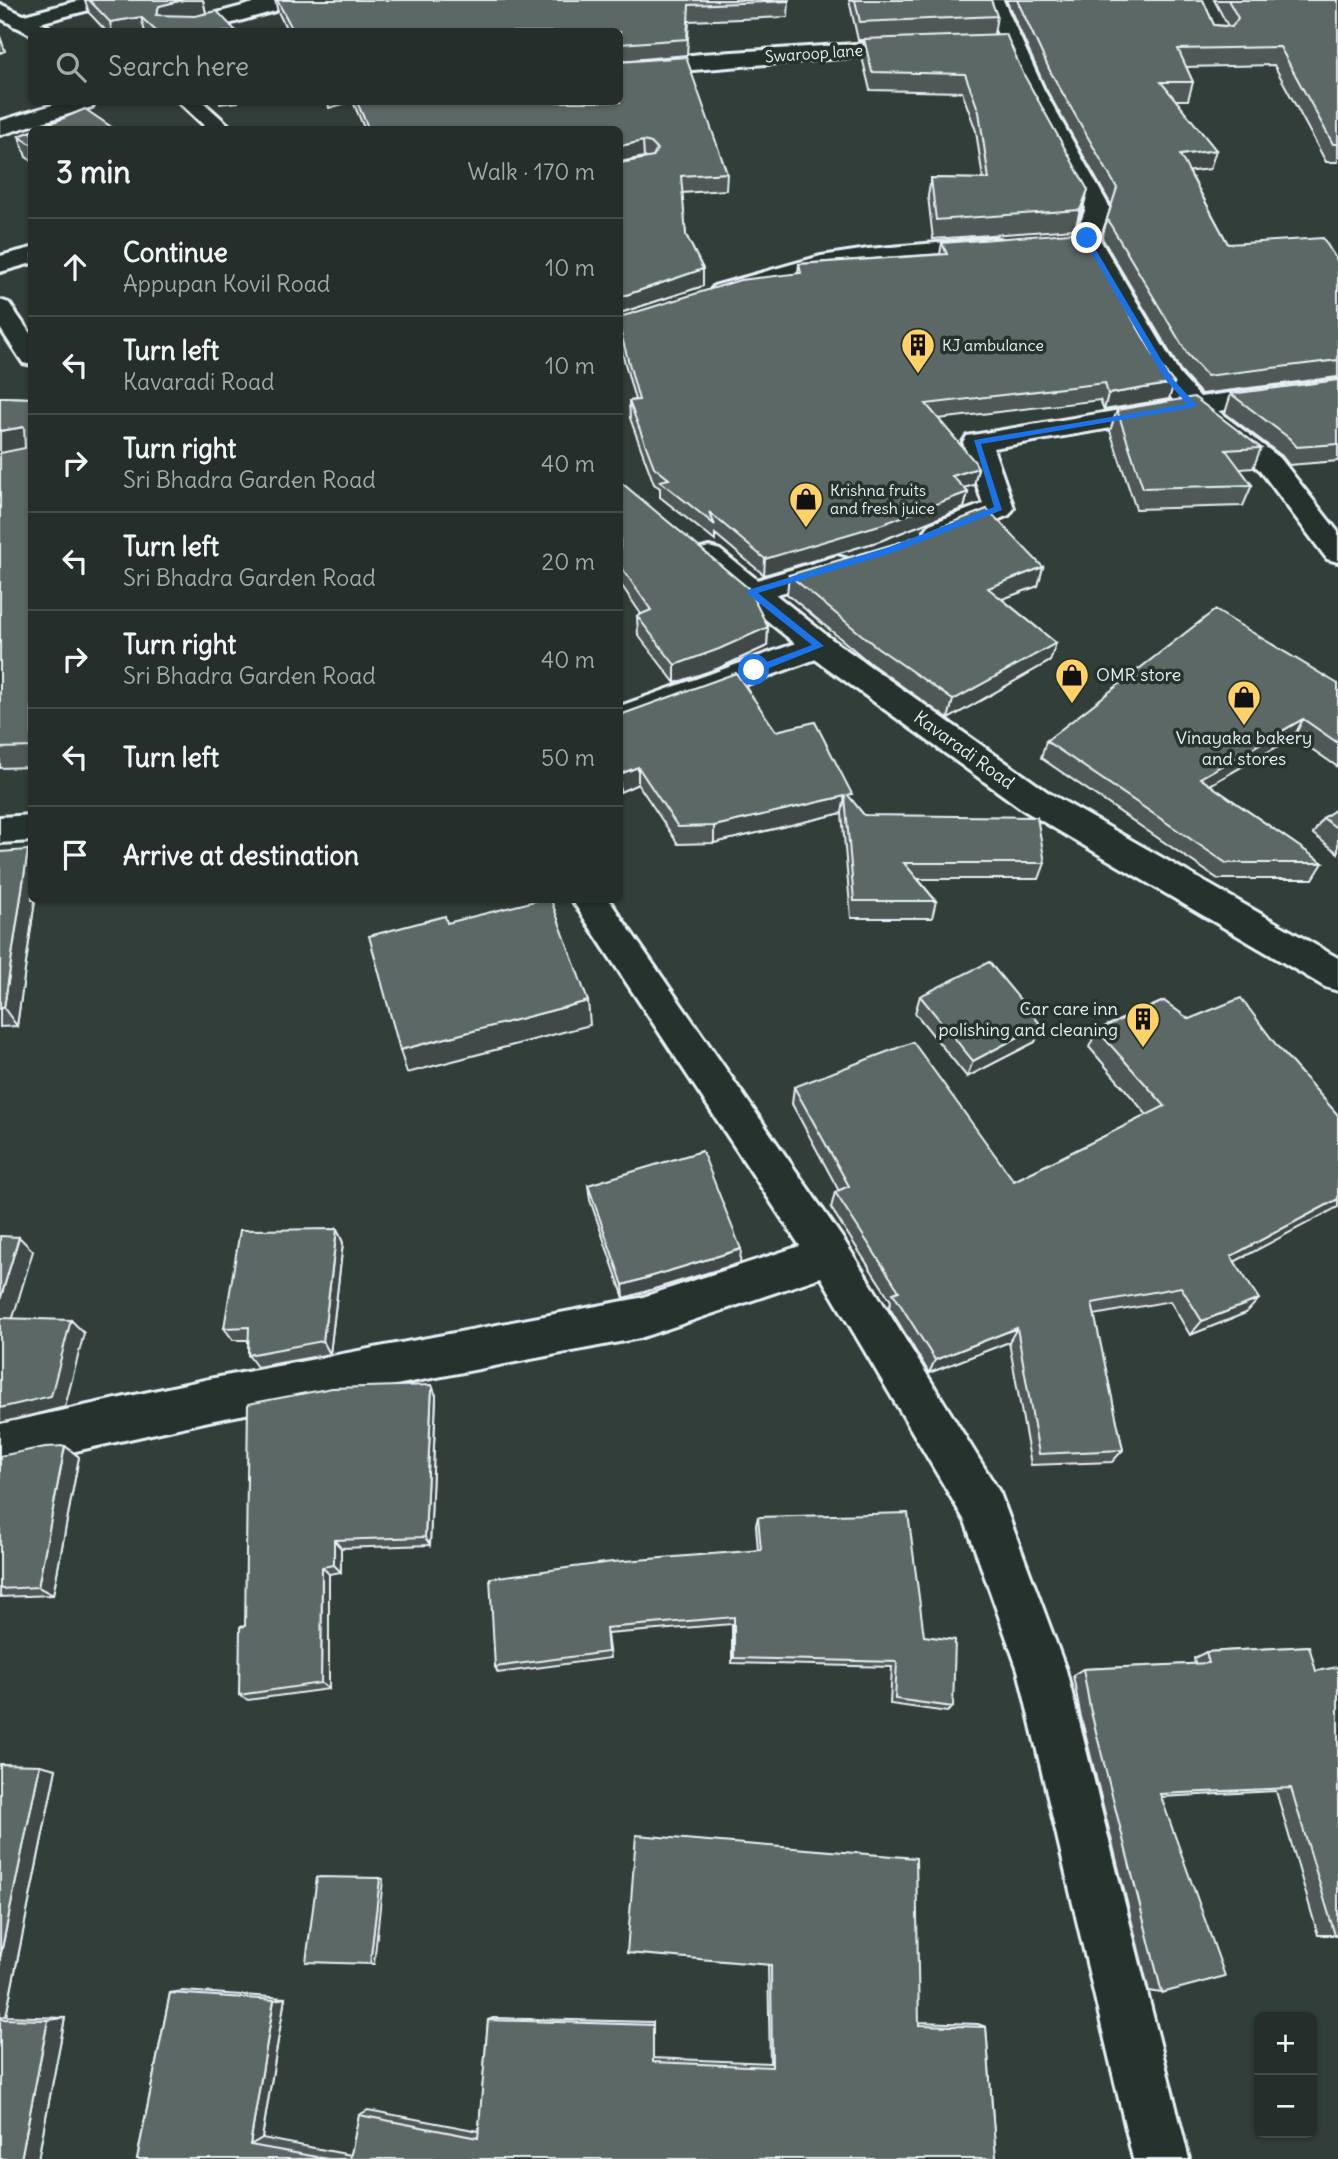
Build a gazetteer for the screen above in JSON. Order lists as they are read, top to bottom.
{
  "streets": {
    "street": ["Swaroop lane", "Kavaradi Road"]
  },
  "places": {
    "building": ["KJ ambulance", "Car care inn polishing and cleaning"],
    "shop": ["Krishna fruits and fresh juice", "OMR store", "Vinayaka bakery and stores"]
  },
  "page": {
    "search": "Search here",
    "heading": ["3 min", "Walk · 170 m"],
    "list": [
      ["Continue", "Appupan Kovil Road", "10 m"],
      ["Turn left", "Kavaradi Road", "10 m"],
      ["Turn right", "Sri Bhadra Garden Road", "40 m"],
      ["Turn left", "Sri Bhadra Garden Road", "20 m"],
      ["Turn right", "Sri Bhadra Garden Road", "40 m"],
      ["Turn left", "50 m"],
      "Arrive at destination"
    ],
    "map_buttons": ["+", "−"]
  }
}
